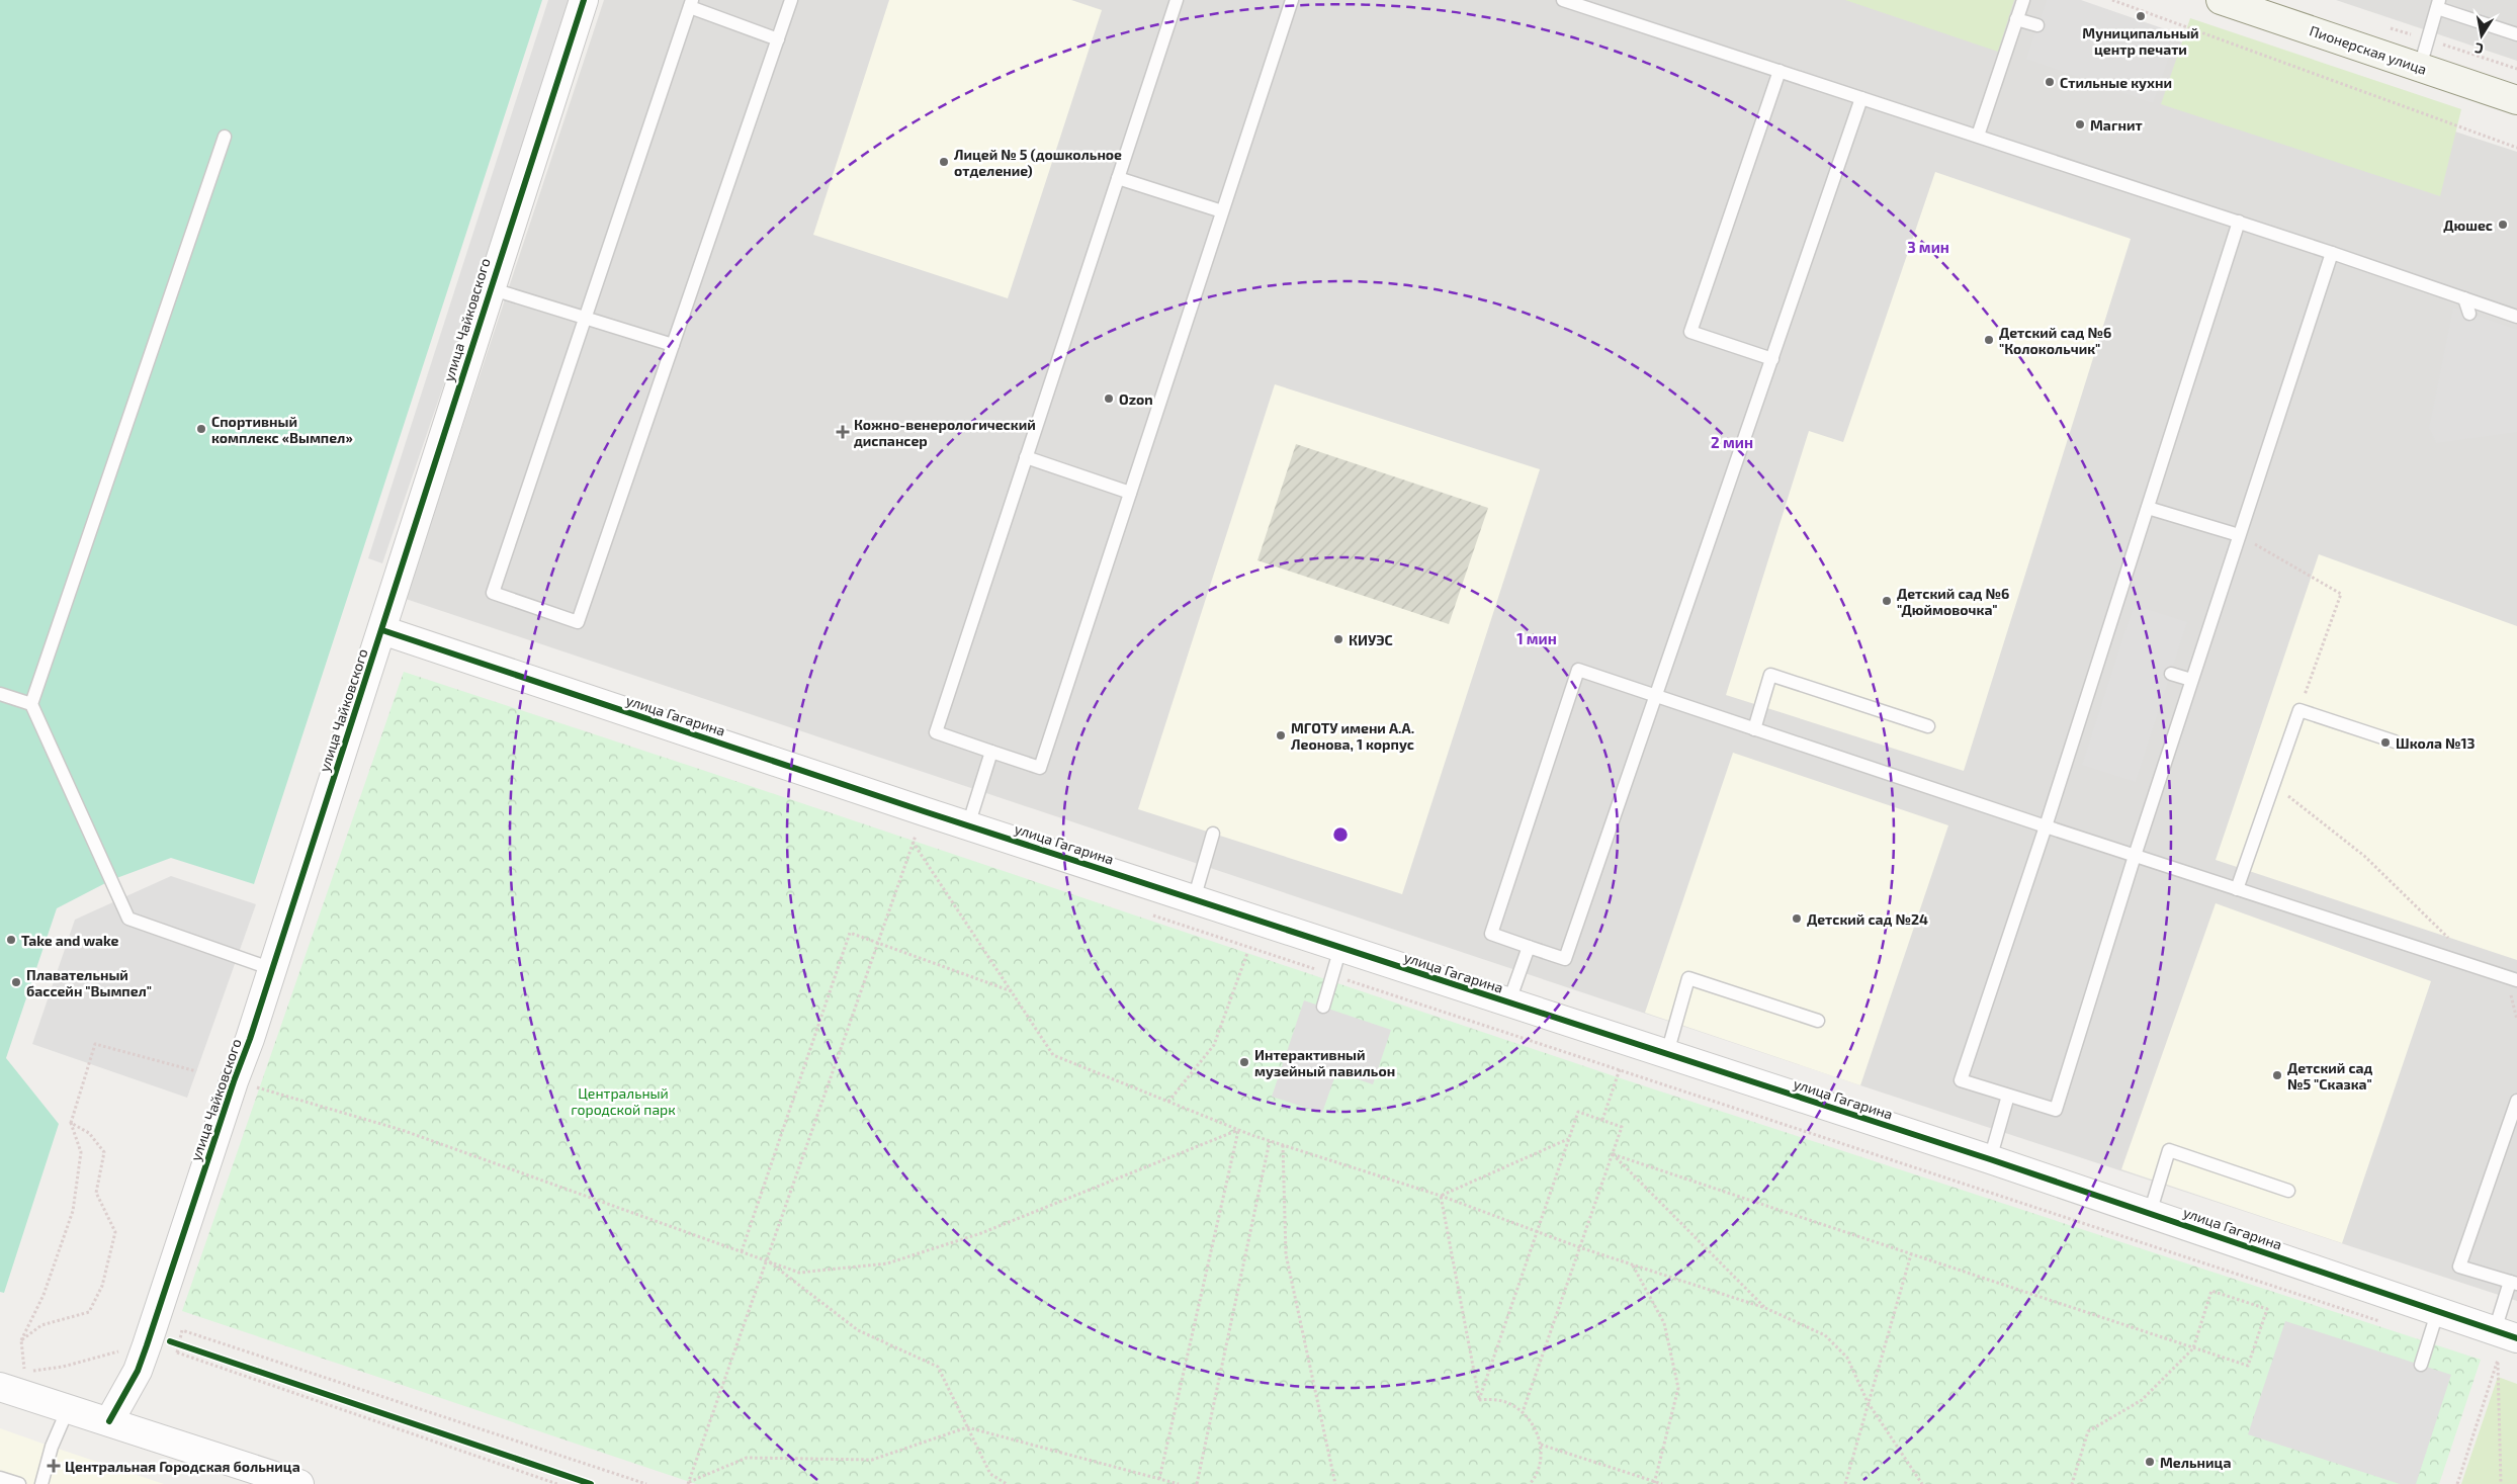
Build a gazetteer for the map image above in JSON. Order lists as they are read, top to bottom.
{
  "streets": {
    "main road": ["Пионерская улица"],
    "street": ["улица Чайковского", "улица Гагарина"]
  },
  "crossings": [
    ["улица Чайковского", "улица Гагарина"]
  ],
  "parks": ["Центральный городской парк"],
  "places": {
    "other": [
      "Муниципальный центр печати",
      "Стильные кухни",
      "Магнит",
      "Лицей № 5 (дошкольное отделение)",
      "Дюшес",
      "Детский сад №6 \"Колокольчик\"",
      "Ozon",
      "Спортивный комплекс «Вымпел»",
      "Детский сад №6 \"Дюймовочка\"",
      "КИУЭС",
      "МГОТУ имени А.А. Леонова, 1 корпус",
      "Школа №13",
      "Детский сад №24",
      "Take and wake",
      "Плавательный бассейн \"Вымпел\"",
      "Интерактивный музейный павильон",
      "Детский сад №5 \"Сказка\"",
      "Мельница"
    ],
    "health": ["Кожно-венерологический диспансер", "Центральная Городская больница"]
  },
  "north": "bottom",
  "rings": ["3 мин", "2 мин", "1 мин"]
}
